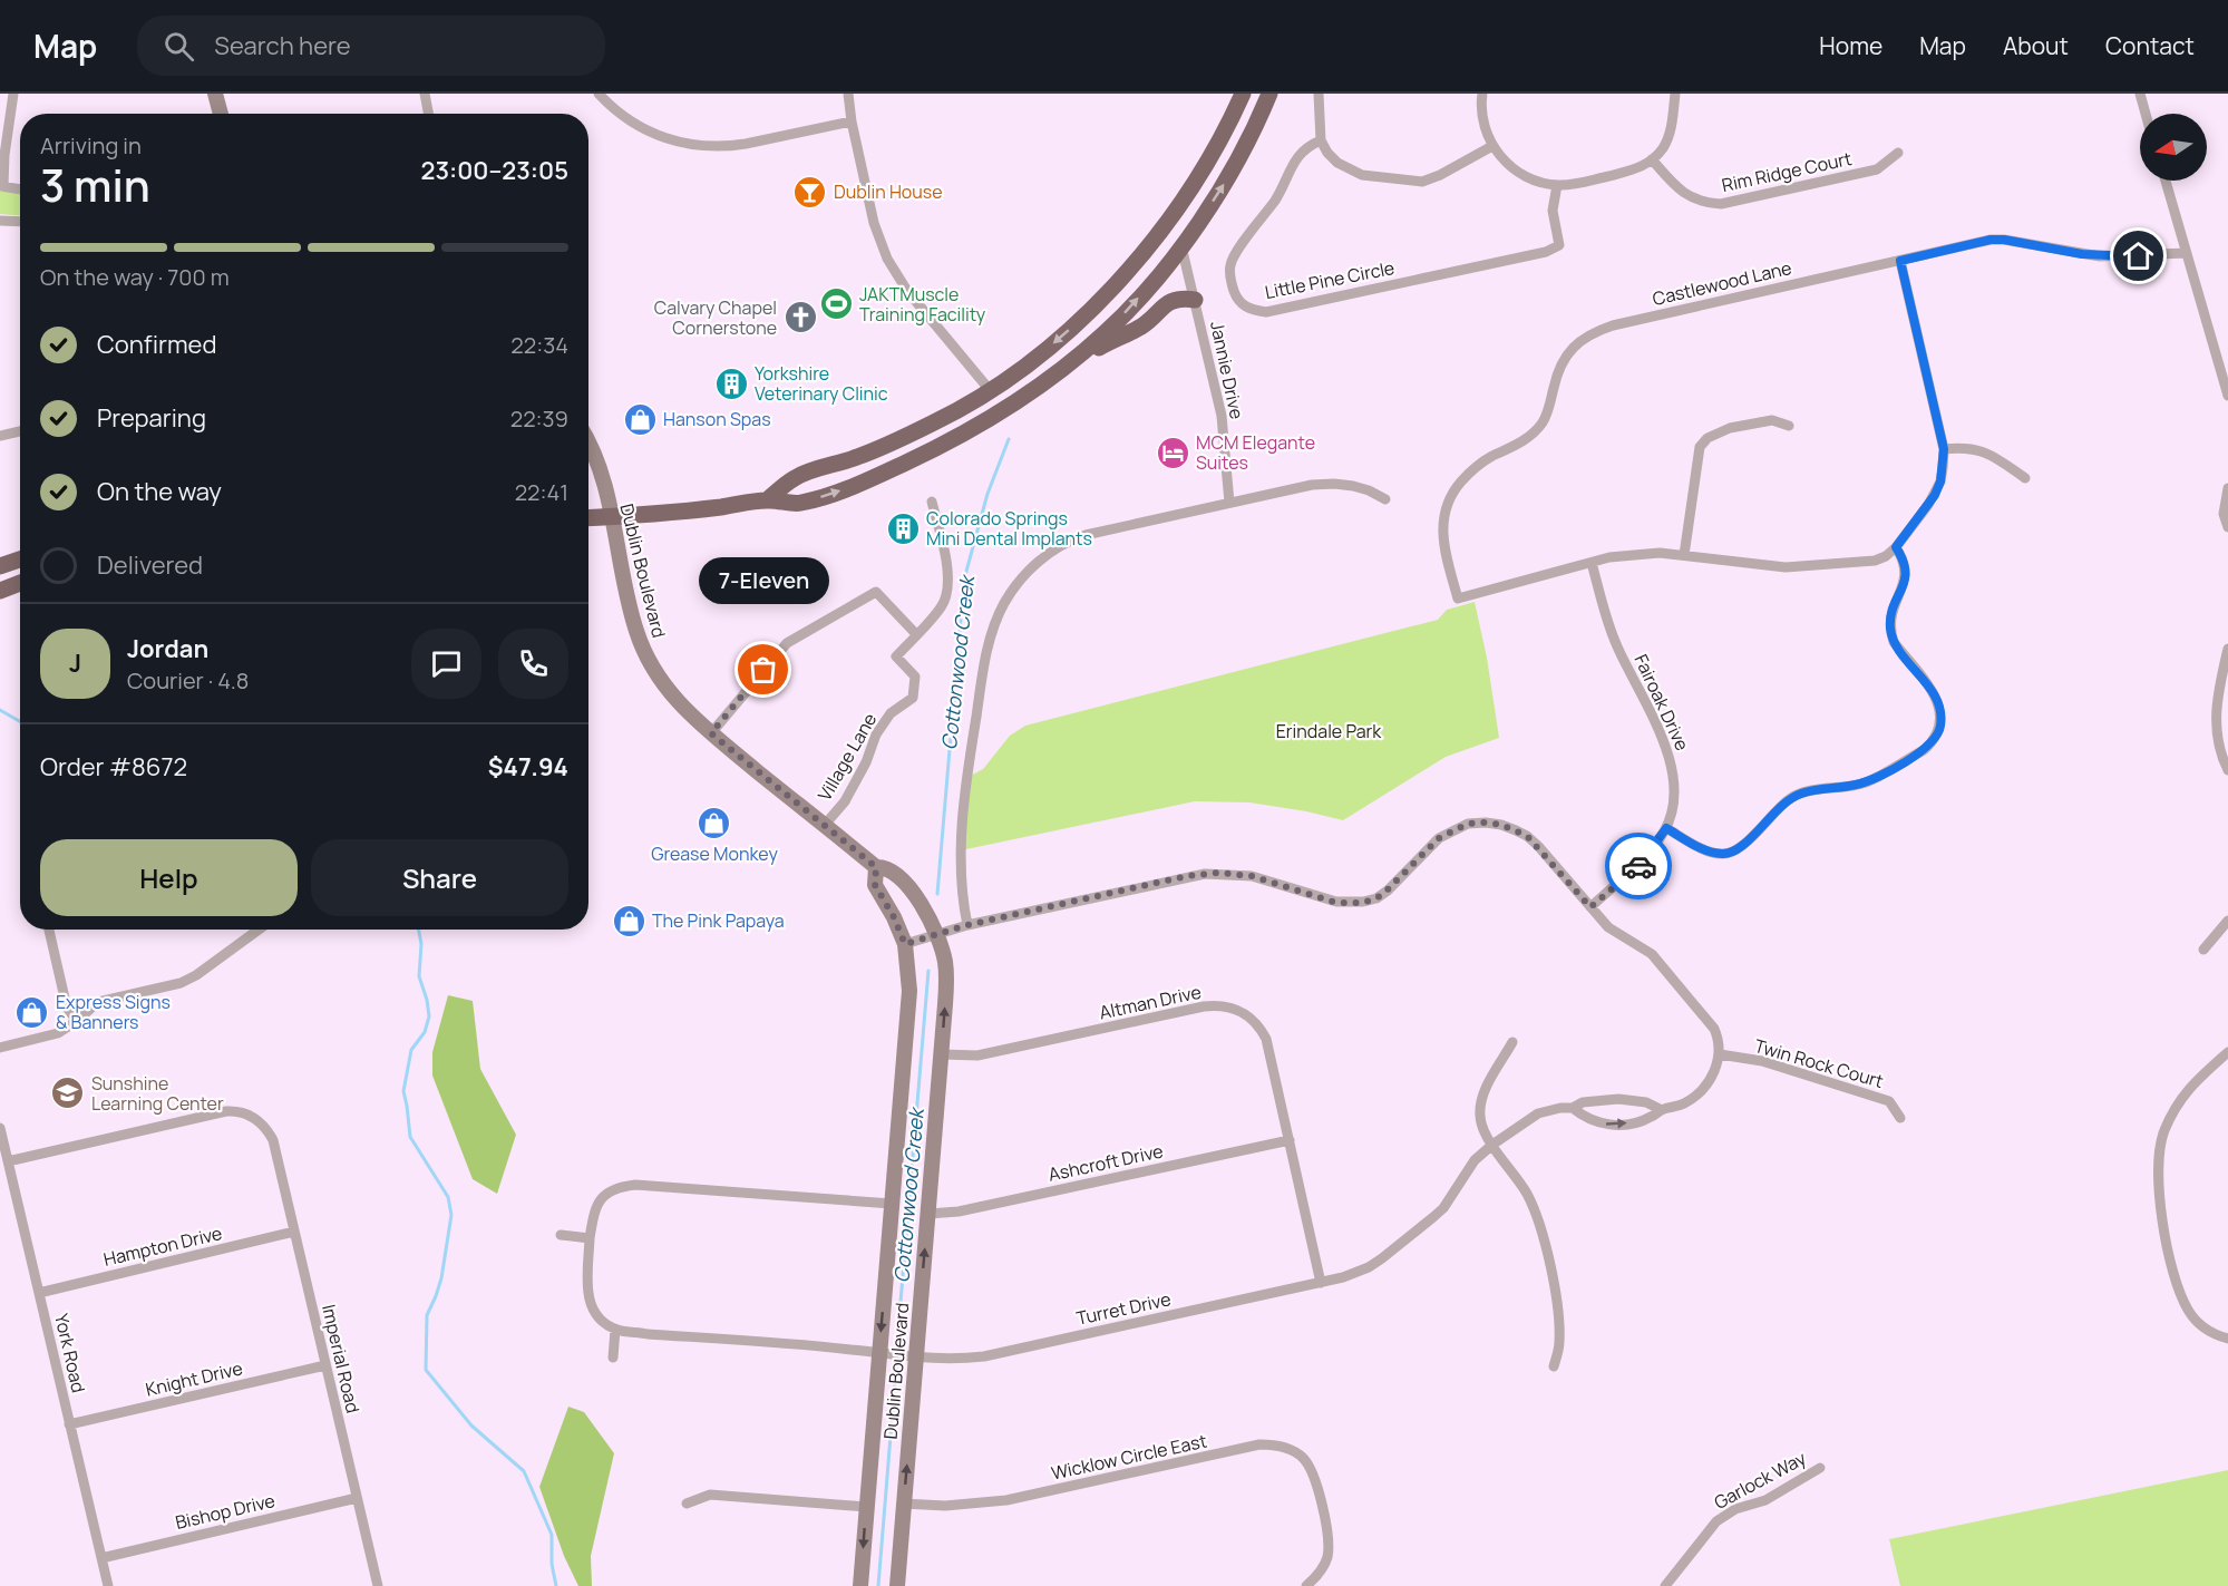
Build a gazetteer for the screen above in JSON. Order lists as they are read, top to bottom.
{
  "streets": {
    "main road": ["Dublin Boulevard"],
    "street": [
      "Rim Ridge Court",
      "Little Pine Circle",
      "Castlewood Lane",
      "Jannie Drive",
      "Fairoak Drive",
      "Village Lane",
      "Altman Drive",
      "Twin Rock Court",
      "Ashcroft Drive",
      "Hampton Drive",
      "Turret Drive",
      "York Road",
      "Imperial Road",
      "Knight Drive",
      "Wicklow Circle East",
      "Garlock Way",
      "Bishop Drive"
    ]
  },
  "crossings": [
    ["Castlewood Lane", "Fairoak Drive"],
    ["Dublin Boulevard", "Village Lane"],
    ["Dublin Boulevard", "Altman Drive"],
    ["Dublin Boulevard", "Ashcroft Drive"],
    ["Dublin Boulevard", "Turret Drive"],
    ["Dublin Boulevard", "Wicklow Circle East"],
    ["Altman Drive", "Ashcroft Drive"],
    ["Altman Drive", "Turret Drive"],
    ["Hampton Drive", "York Road"],
    ["Hampton Drive", "Imperial Road"],
    ["York Road", "Imperial Road"],
    ["York Road", "Knight Drive"],
    ["York Road", "Bishop Drive"],
    ["Imperial Road", "Knight Drive"],
    ["Imperial Road", "Bishop Drive"]
  ],
  "water": ["Cottonwood Creek"],
  "parks": ["Erindale Park"],
  "places": {
    "bar": ["Dublin House"],
    "sports": ["JAKTMuscle Training Facility"],
    "church": ["Calvary Chapel Cornerstone"],
    "building": ["Yorkshire Veterinary Clinic", "Colorado Springs Mini Dental Implants"],
    "shop": [
      "Hanson Spas",
      "Grease Monkey",
      "The Pink Papaya",
      "Express Signs & Banners"
    ],
    "hotel": ["MCM Elegante Suites"],
    "other": ["7-Eleven"],
    "school or university": ["Sunshine Learning Center"]
  },
  "north": "left",
  "page": {
    "header": "Map",
    "search": "Search here",
    "nav": [
      "Home",
      "Map",
      "About",
      "Contact"
    ],
    "heading": ["3 min", "Arriving in", "23:00–23:05"],
    "panel": [
      "Jordan",
      "Courier · 4.8",
      "Order #8672",
      "$47.94"
    ],
    "bar": "On the way · 700 m",
    "list": [
      ["Confirmed", "22:34"],
      ["Preparing", "22:39"],
      ["On the way", "22:41"],
      "Delivered"
    ],
    "bubble": "7-Eleven",
    "round": "J",
    "buttons": ["Help", "Share"]
  }
}
